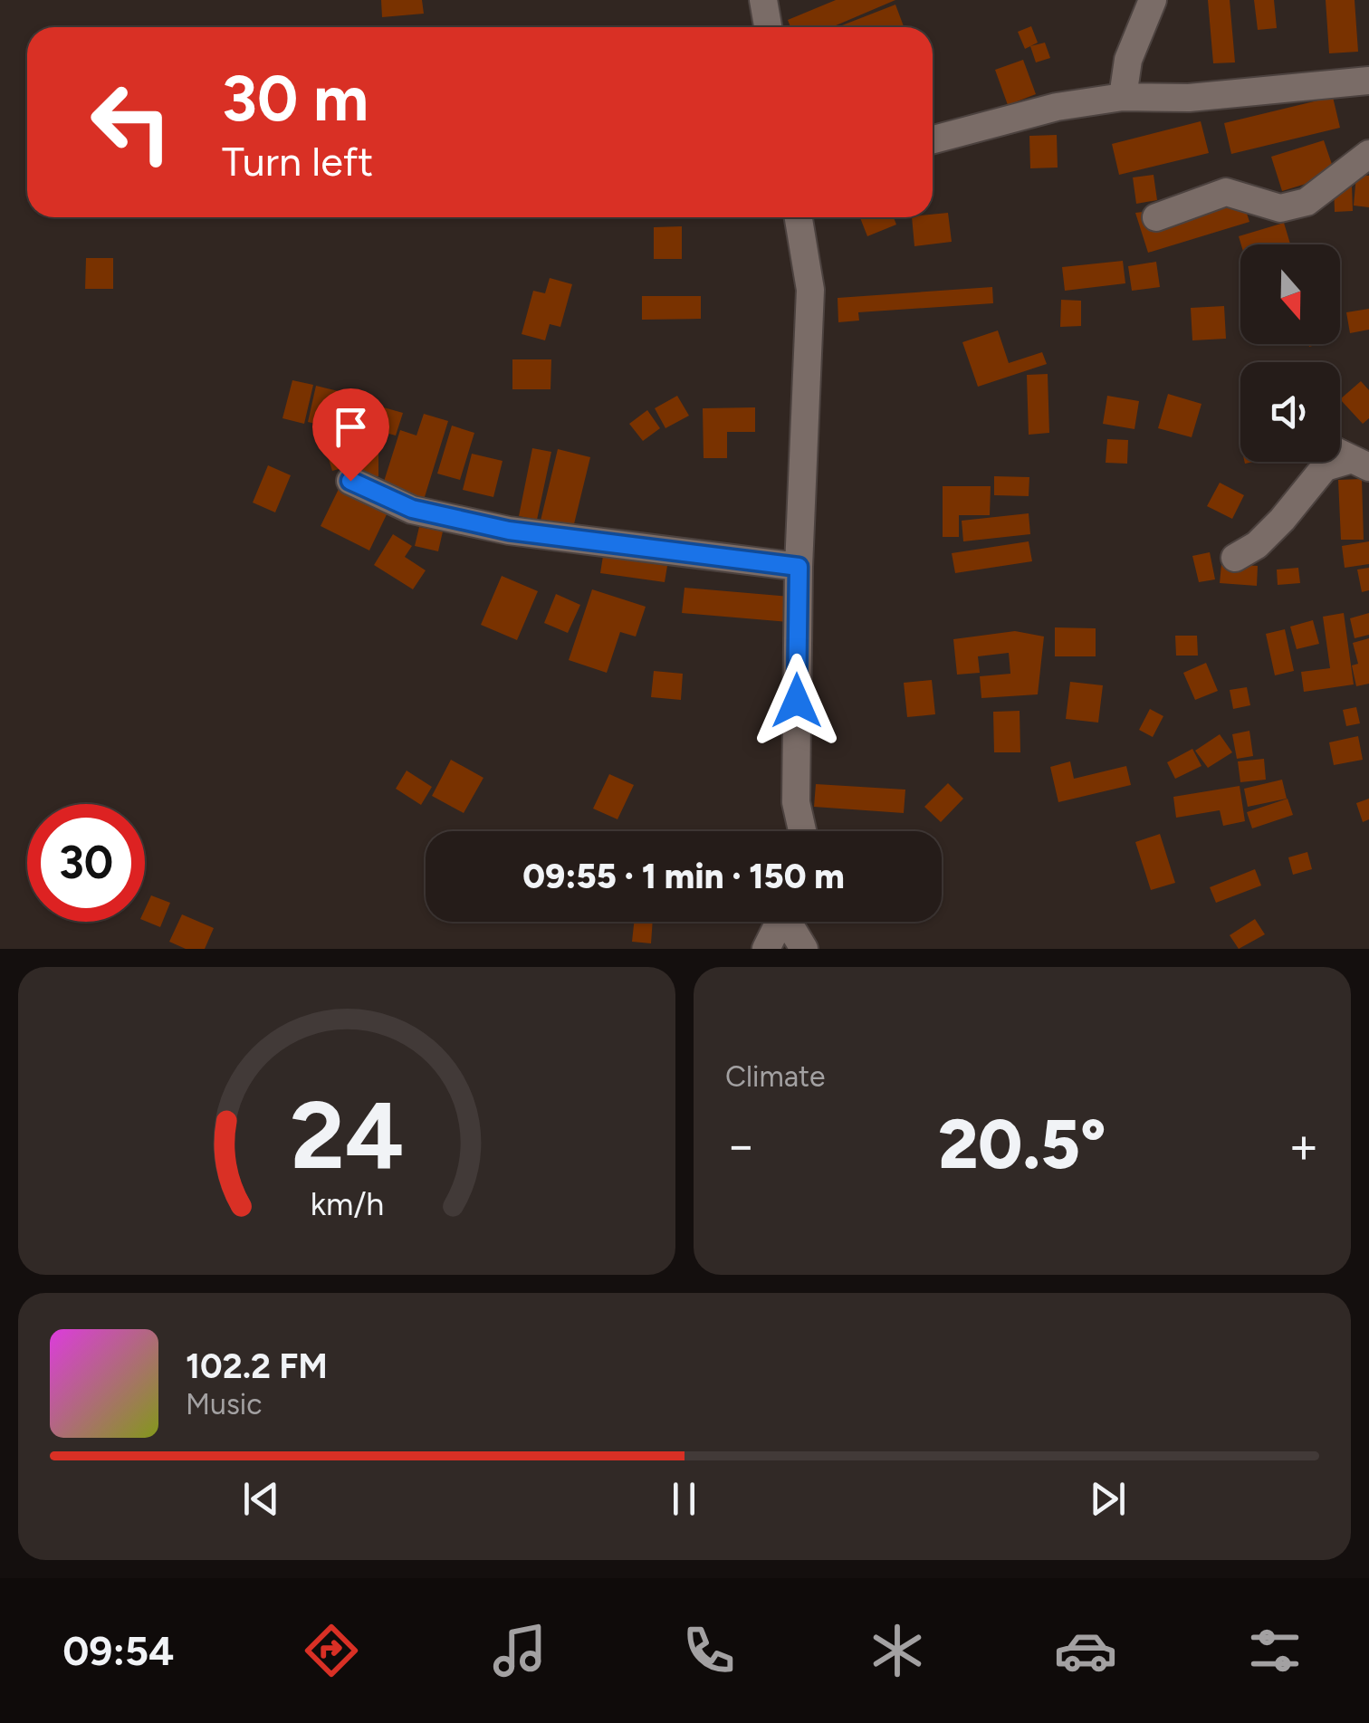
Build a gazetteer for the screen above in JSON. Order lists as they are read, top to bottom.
{
  "north": "bottom",
  "page": {
    "turn": ["30 m", "Turn left"],
    "limit": "30",
    "trip": "09:55 · 1 min · 150 m",
    "tile": "Climate",
    "heat": ["−", "20.5°", "+"],
    "song": ["102.2 FM", "Music"],
    "tabs": "09:54",
    "gauge": ["24", "km/h"]
  }
}
